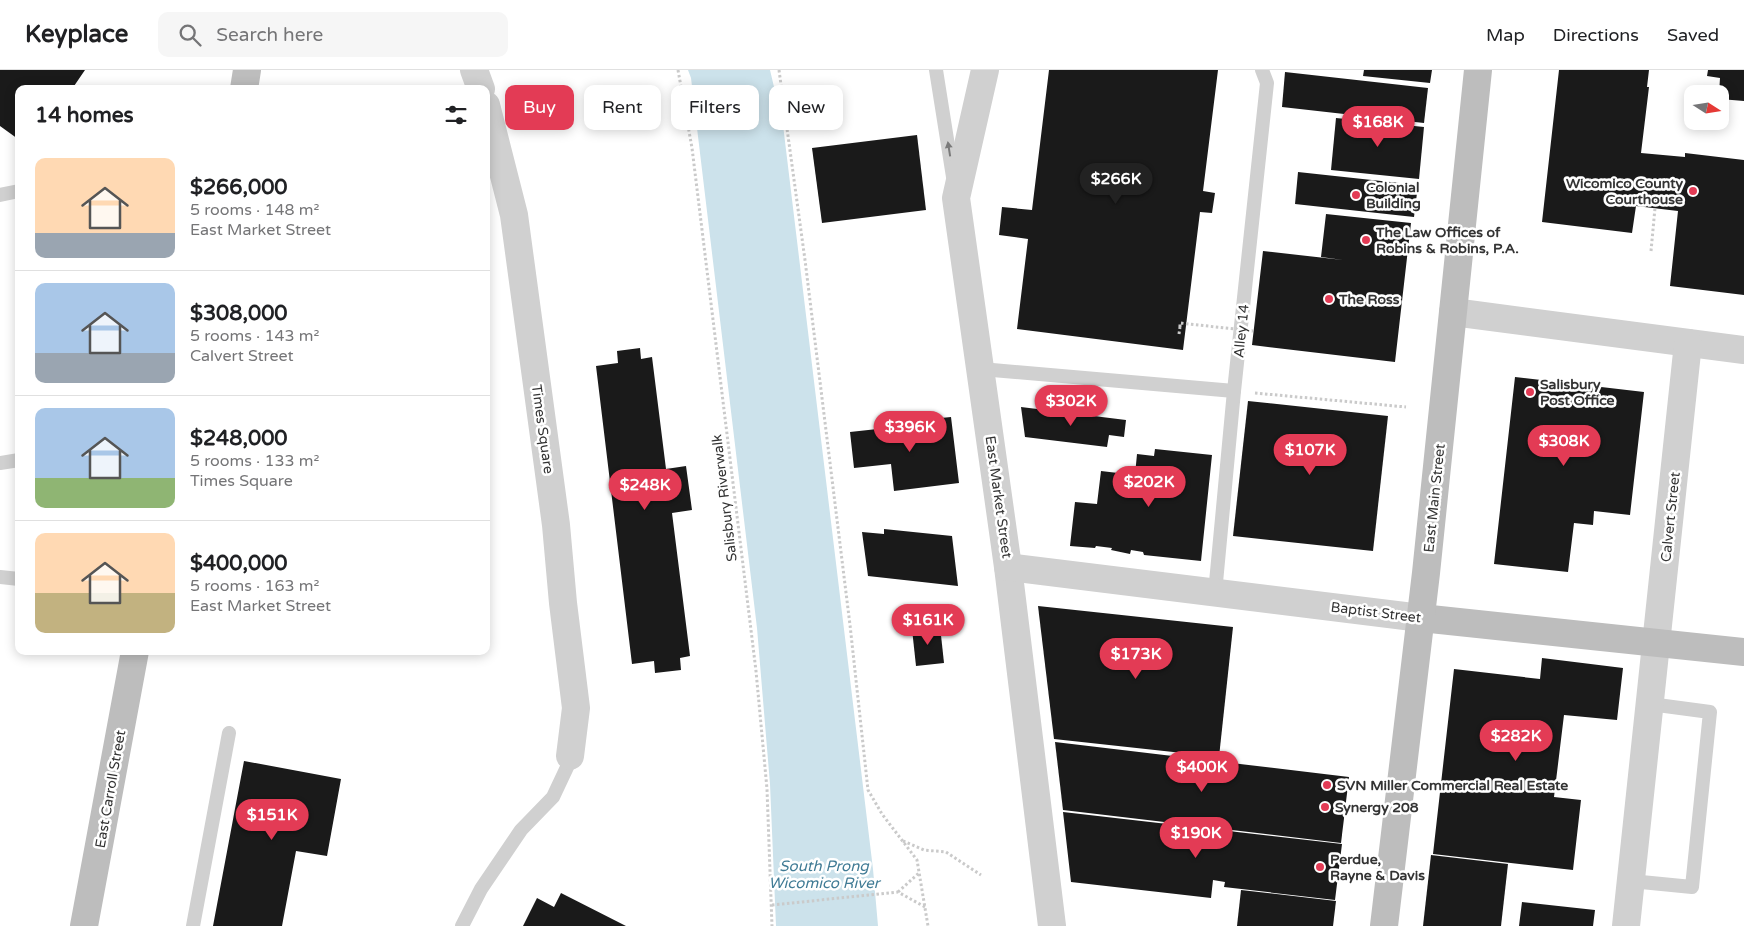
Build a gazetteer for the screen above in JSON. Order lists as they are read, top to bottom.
{
  "streets": {
    "street": [
      "Times Square",
      "East Market Street",
      "East Main Street",
      "Calvert Street",
      "Baptist Street",
      "East Carroll Street"
    ],
    "lane": ["Alley 14"],
    "path": ["Salisbury Riverwalk"]
  },
  "crossings": [
    ["Alley 14", "Baptist Street"],
    ["East Market Street", "Baptist Street"],
    ["East Main Street", "Baptist Street"],
    ["Calvert Street", "Baptist Street"]
  ],
  "water": ["South Prong Wicomico River"],
  "places": [
    "Wicomico County Courthouse",
    "Colonial Building",
    "The Law Offices of Robins & Robins, P.A.",
    "The Ross",
    "Salisbury Post Office",
    "SVN Miller Commercial Real Estate",
    "Synergy 208",
    "Perdue, Rayne & Davis"
  ],
  "north": "right",
  "page": {
    "header": "Keyplace",
    "search": "Search here",
    "nav": ["Map", "Directions", "Saved"],
    "chip": [
      "Buy",
      "Rent",
      "Filters",
      "New"
    ],
    "heading": "14 homes",
    "price": [
      "$168K",
      "$266K",
      "$302K",
      "$396K",
      "$308K",
      "$107K",
      "$202K",
      "$248K",
      "$161K",
      "$173K",
      "$282K",
      "$400K",
      "$151K",
      "$190K"
    ],
    "list": [
      {
        "name": "$266,000",
        "note": "5 rooms · 148 m² · East Market Street"
      },
      {
        "name": "$308,000",
        "note": "5 rooms · 143 m² · Calvert Street"
      },
      {
        "name": "$248,000",
        "note": "5 rooms · 133 m² · Times Square"
      },
      {
        "name": "$400,000",
        "note": "5 rooms · 163 m² · East Market Street"
      }
    ]
  }
}
